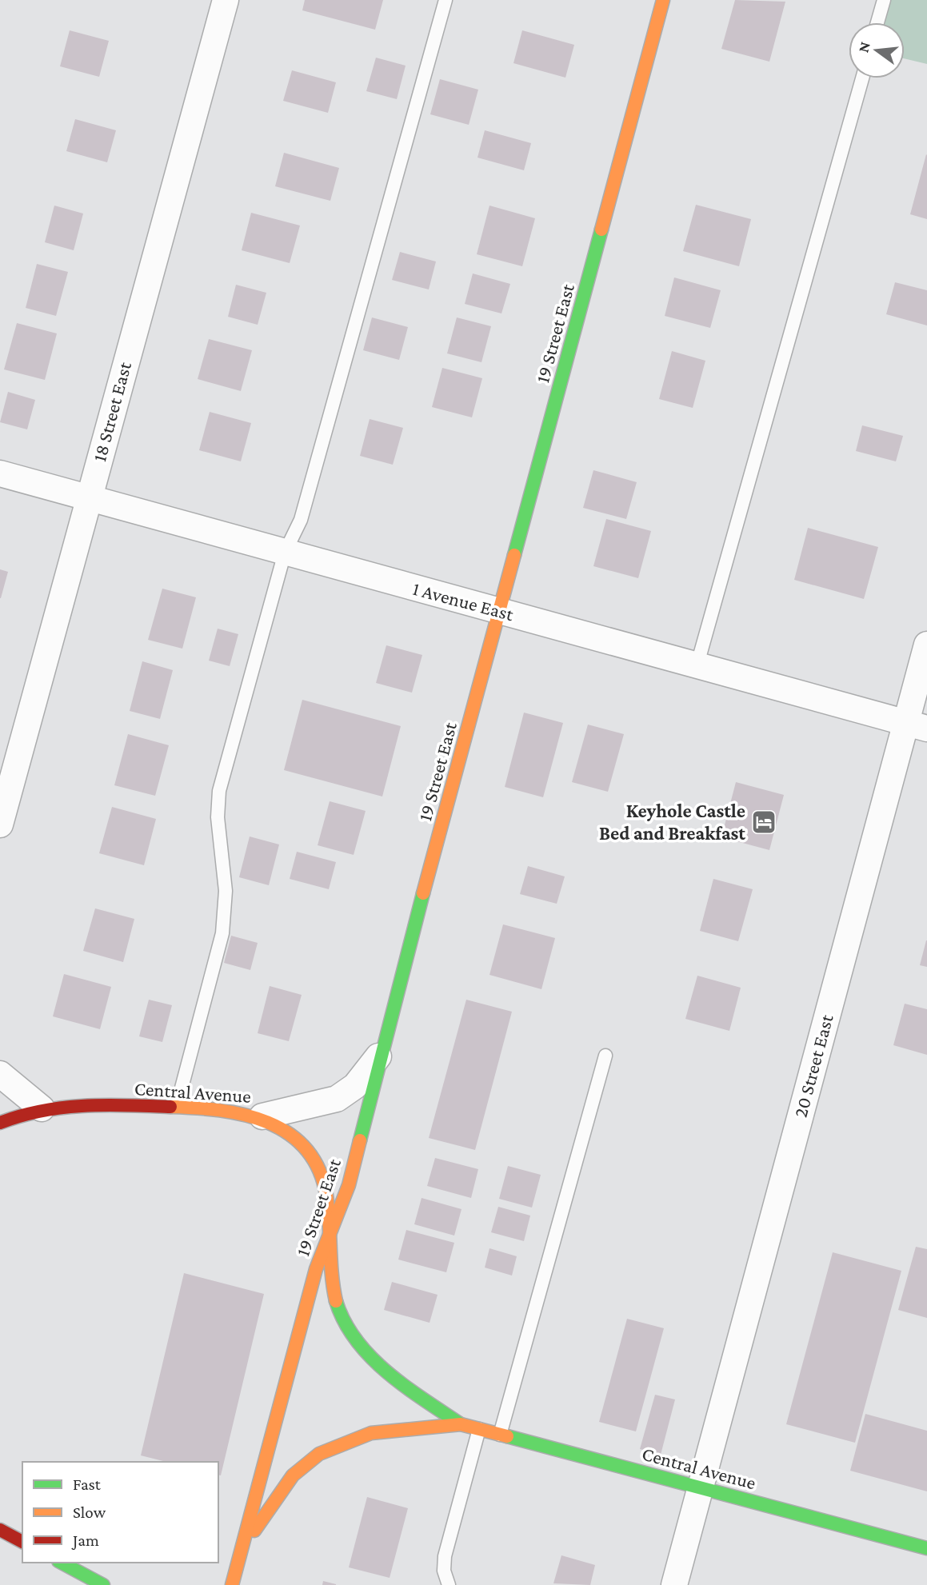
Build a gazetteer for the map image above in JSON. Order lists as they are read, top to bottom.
{
  "streets": {
    "street": [
      "19 Street East",
      "18 Street East",
      "1 Avenue East",
      "20 Street East",
      "Central Avenue"
    ]
  },
  "crossings": [
    ["19 Street East", "1 Avenue East"],
    ["19 Street East", "Central Avenue"],
    ["18 Street East", "1 Avenue East"],
    ["1 Avenue East", "20 Street East"],
    ["20 Street East", "Central Avenue"]
  ],
  "places": {
    "hotel": ["Keyhole Castle Bed and Breakfast"]
  },
  "legend": ["Fast", "Slow", "Jam"],
  "north": "left"
}
